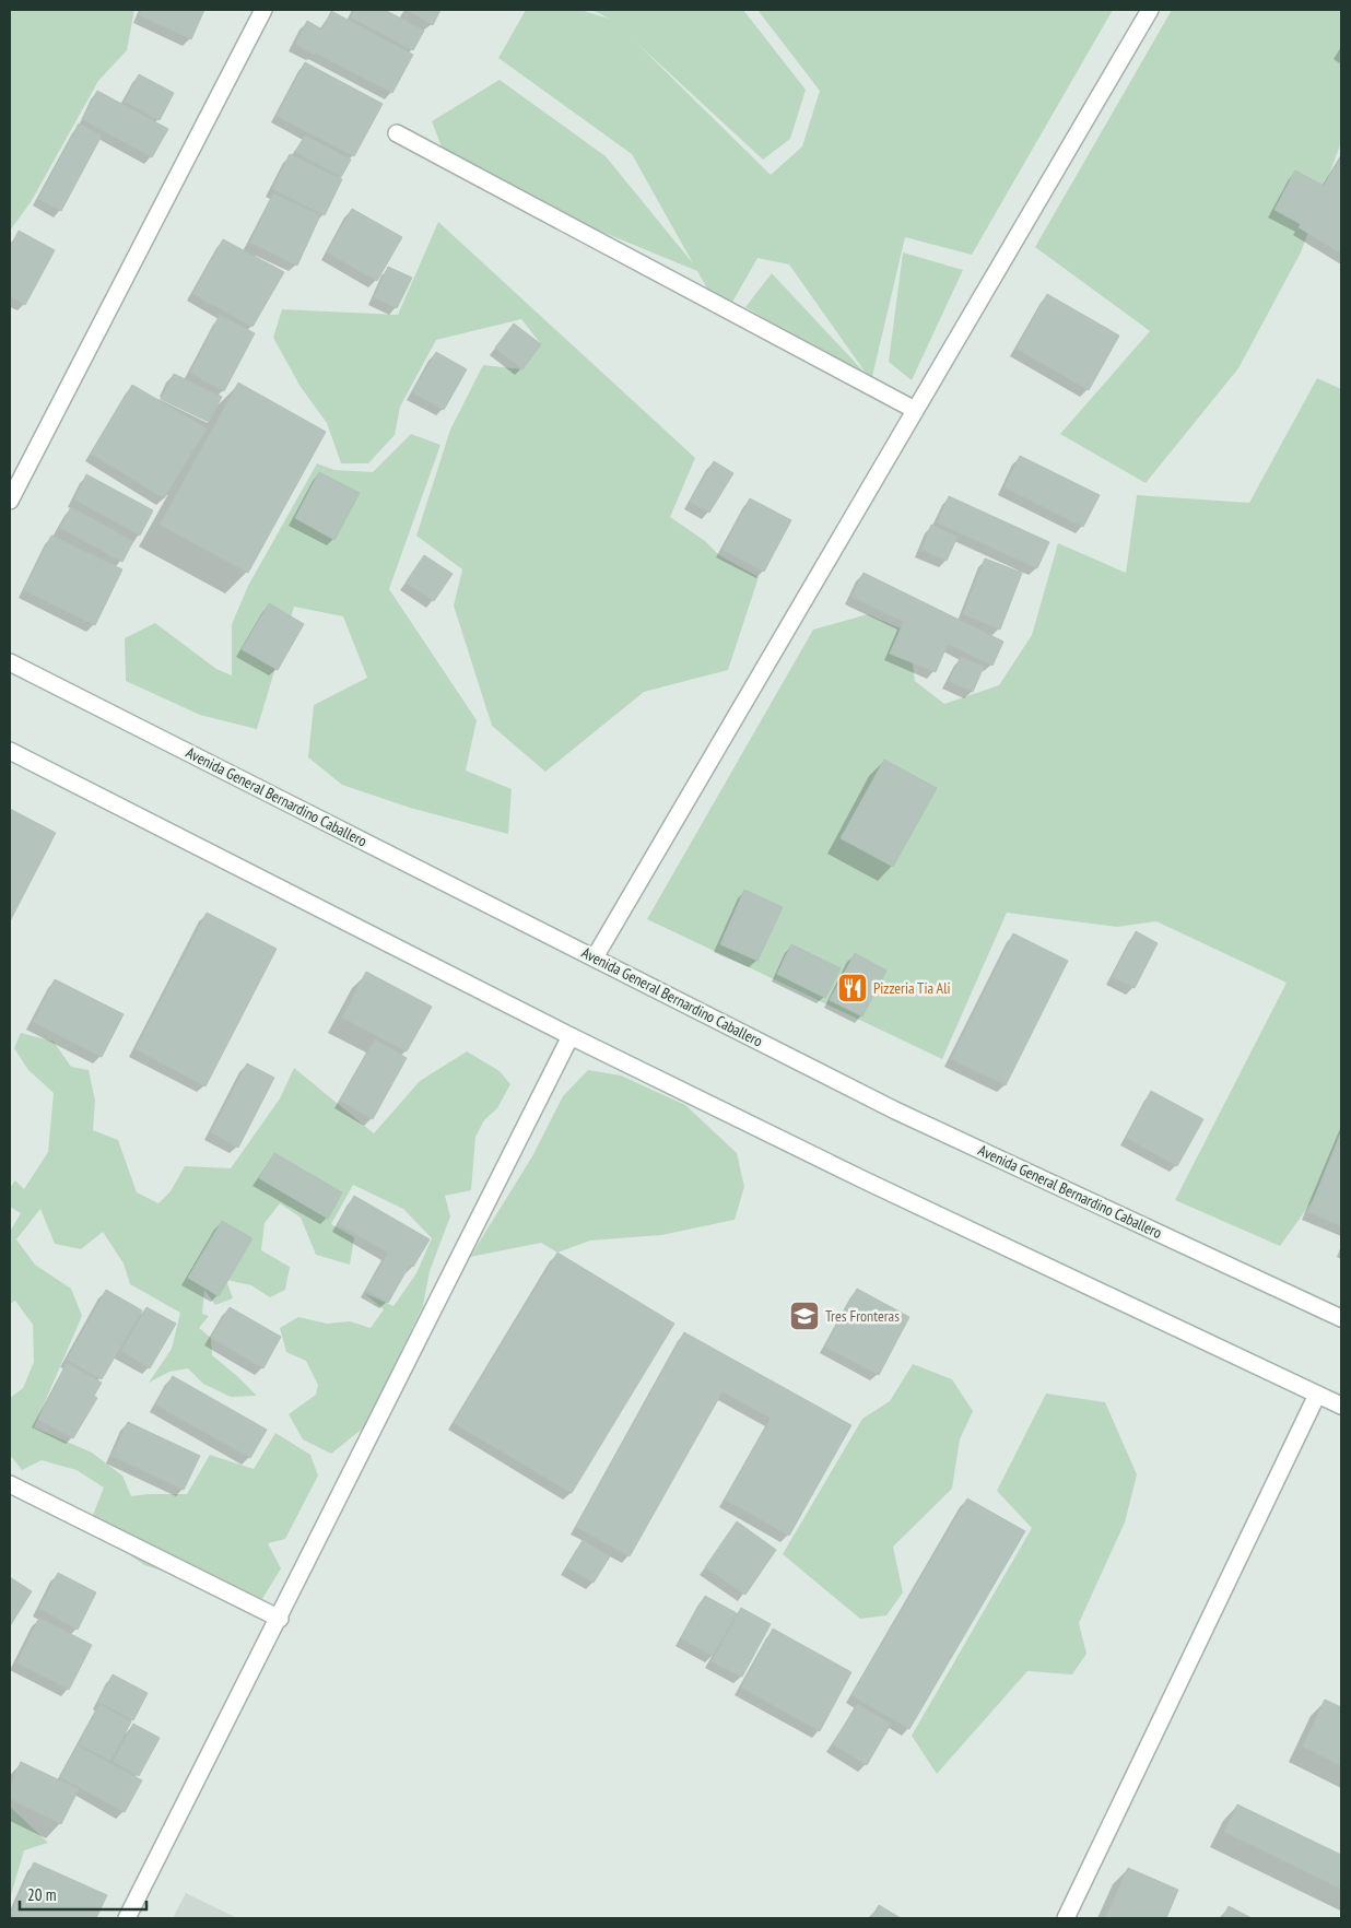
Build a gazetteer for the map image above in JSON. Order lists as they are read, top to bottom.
{
  "streets": {
    "street": ["Avenida General Bernardino Caballero"]
  },
  "places": {
    "restaurant": ["Pizzeria Tia Ali"],
    "school or university": ["Tres Fronteras"]
  },
  "scale_bar": "20 m"
}
